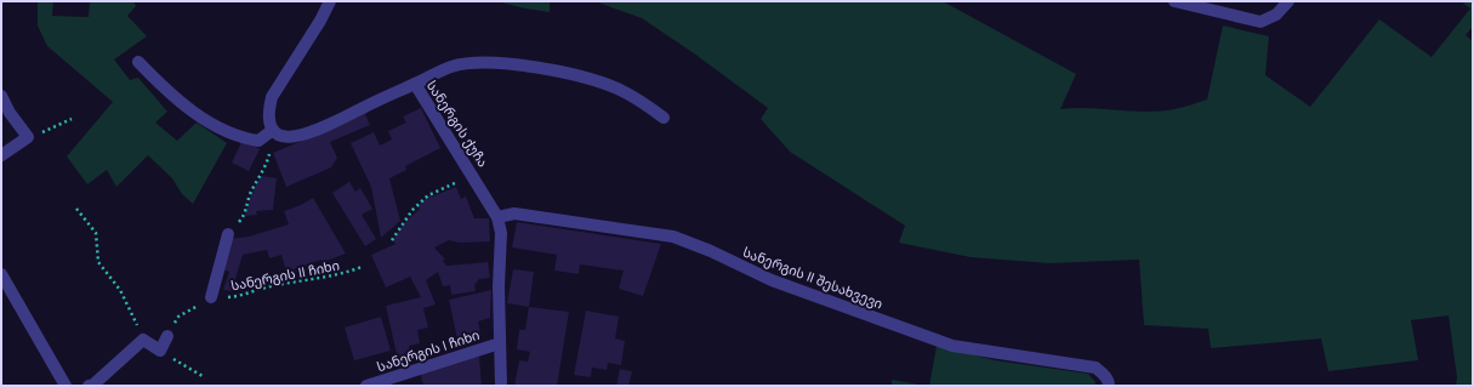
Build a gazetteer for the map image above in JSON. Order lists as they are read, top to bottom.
{
  "streets": {
    "street": ["სანერგის ქუჩა", "სანერგის II შესახვევი", "სანერგის I ჩიხი"],
    "path": ["სანერგის II ჩიხი"]
  },
  "crossings": [
    ["სანერგის ქუჩა", "სანერგის II შესახვევი"],
    ["სანერგის ქუჩა", "სანერგის I ჩიხი"]
  ]
}
